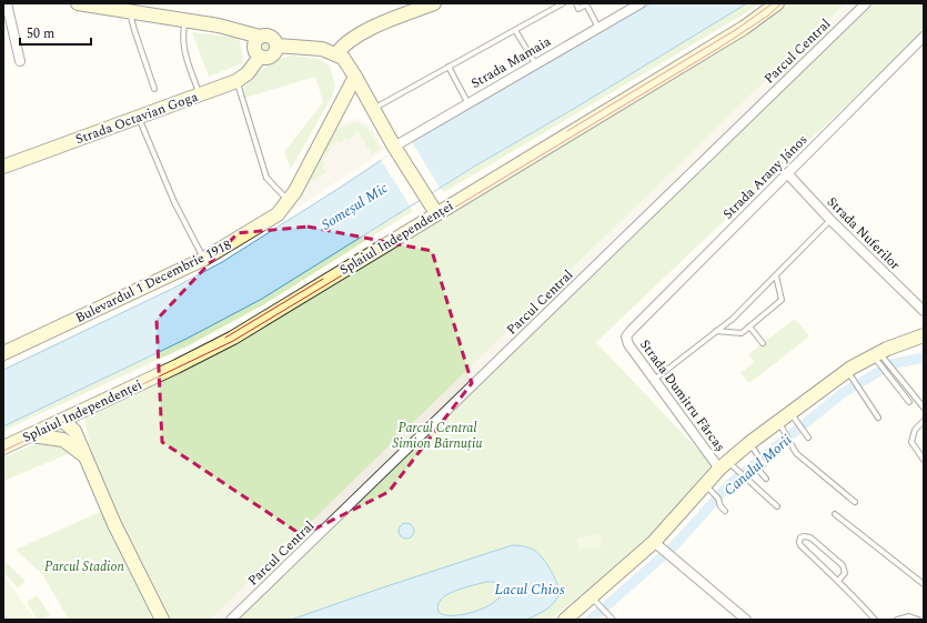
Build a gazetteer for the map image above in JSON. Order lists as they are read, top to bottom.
{
  "streets": {
    "main road": ["Strada Octavian Goga", "Splaiul Independenței", "Bulevardul 1 Decembrie 1918"],
    "street": [
      "Parcul Central",
      "Strada Mamaia",
      "Strada Arany János",
      "Strada Nuferilor",
      "Strada Dumitru Fărcaș"
    ]
  },
  "crossings": [
    ["Strada Arany János", "Strada Nuferilor"],
    ["Strada Arany János", "Strada Dumitru Fărcaș"]
  ],
  "water": ["Someșul Mic", "Canalul Morii", "Lacul Chios"],
  "parks": ["Parcul Central Simion Bărnuțiu", "Parcul Stadion"],
  "scale_bar": "50 m"
}
